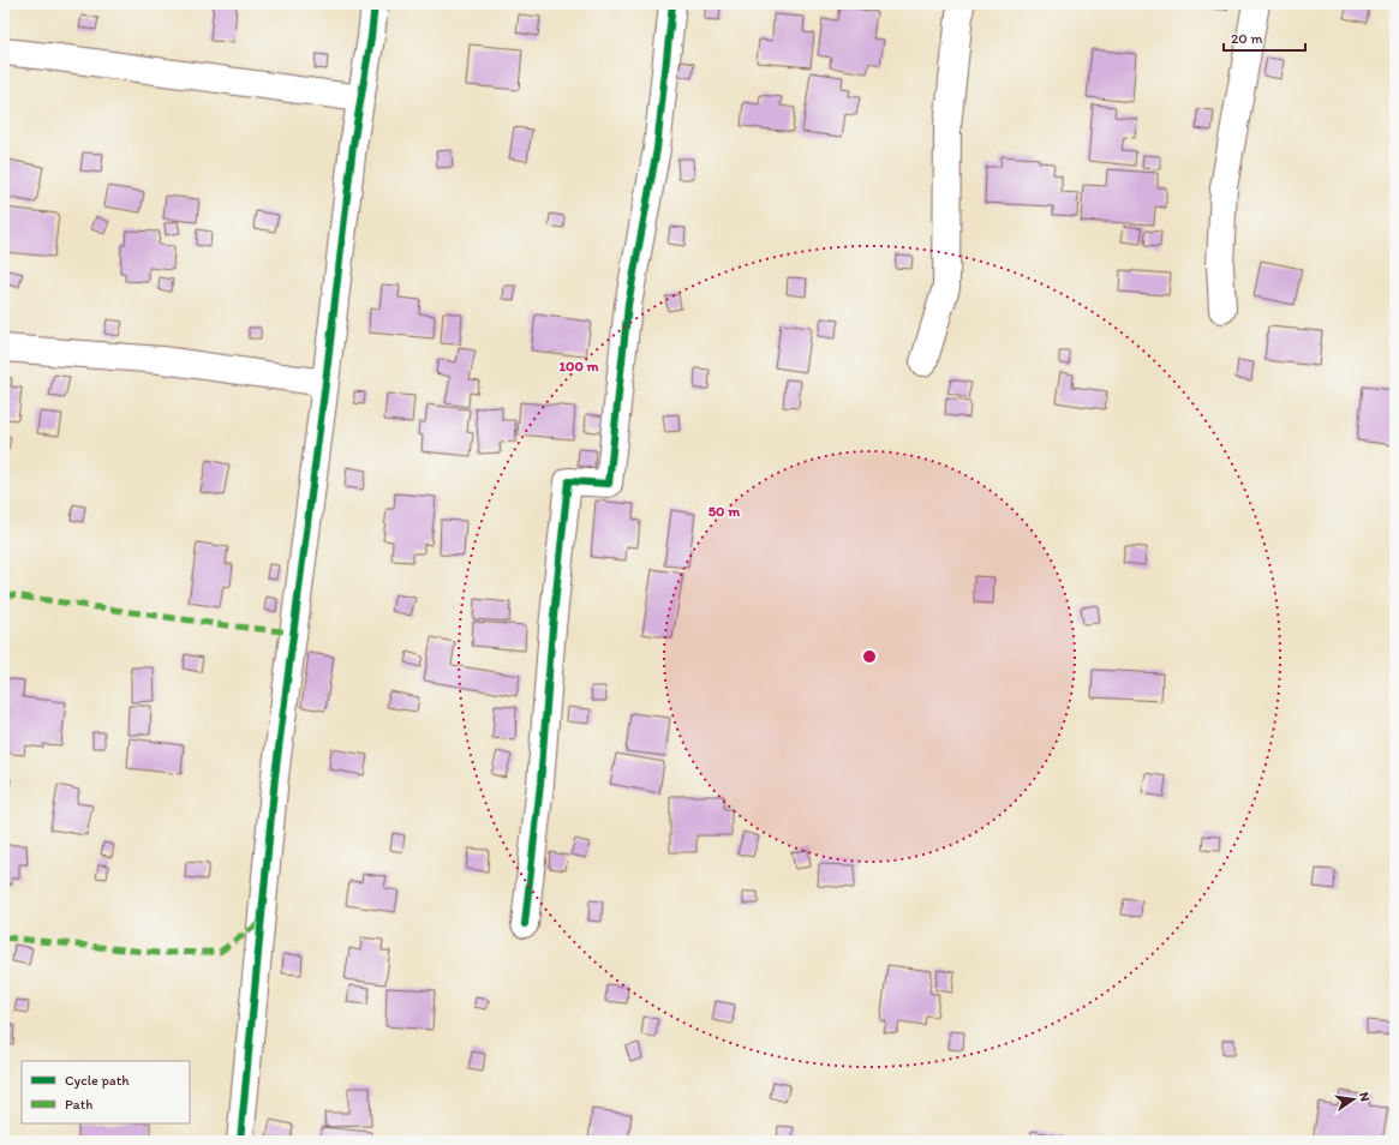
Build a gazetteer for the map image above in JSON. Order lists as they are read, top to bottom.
{
  "legend": ["Cycle path", "Path"],
  "scale_bar": "20 m",
  "north": "right",
  "rings": ["100 m", "50 m"]
}
